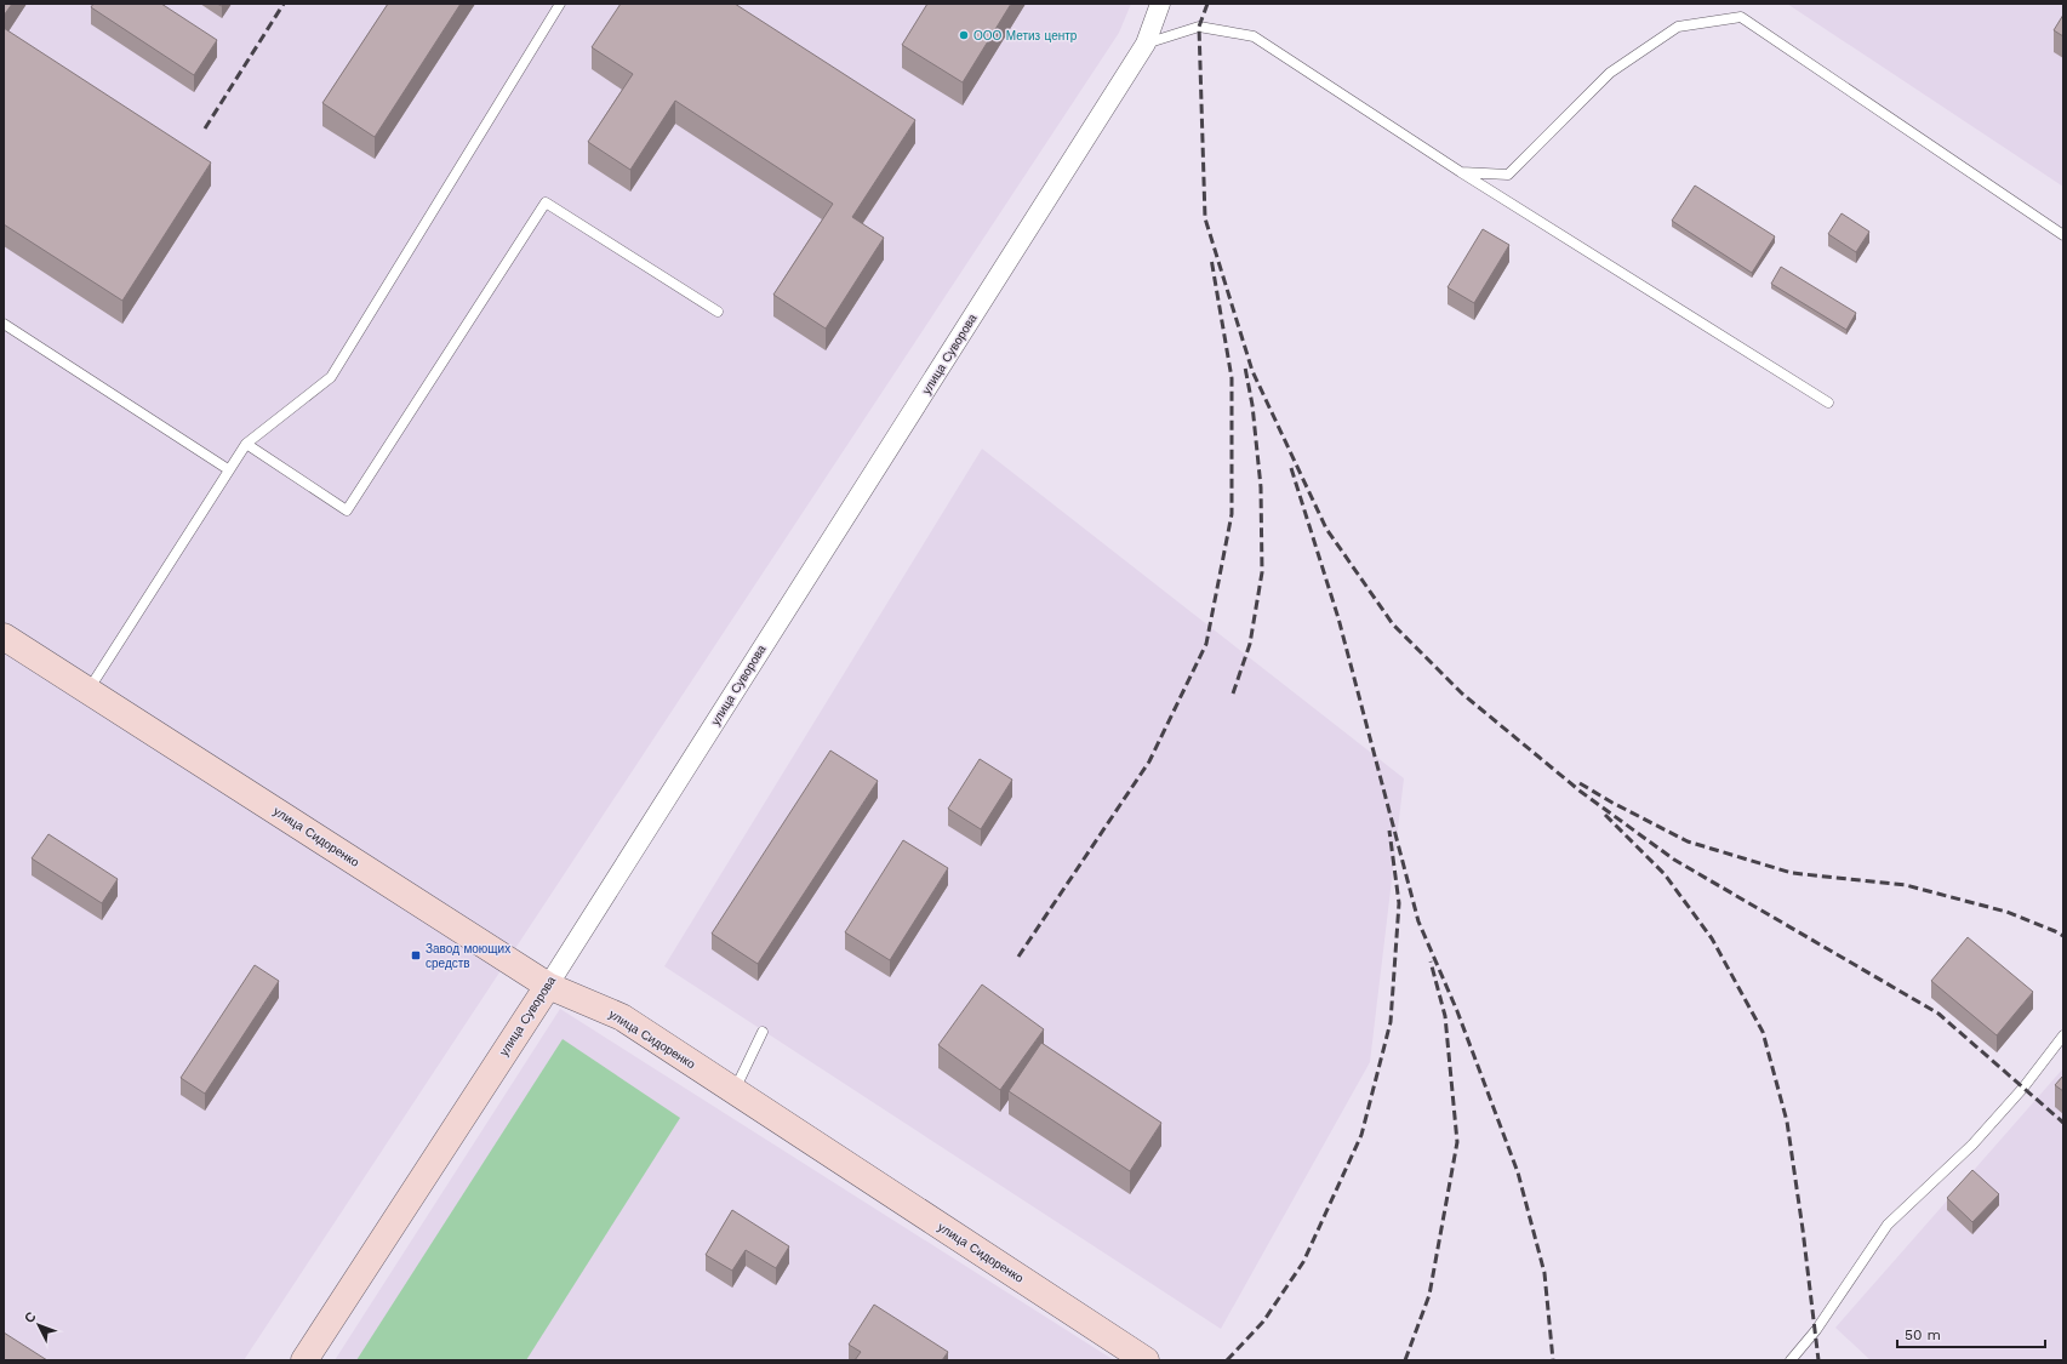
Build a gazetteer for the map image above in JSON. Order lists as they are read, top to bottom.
{
  "streets": {
    "street": ["улица Суворова", "улица Сидоренко"]
  },
  "crossings": [
    ["улица Суворова", "улица Сидоренко"]
  ],
  "places": {
    "other": ["ООО Метиз центр"],
    "transit": ["Завод моющих средств"]
  },
  "scale_bar": "50 m",
  "north": "top left"
}
